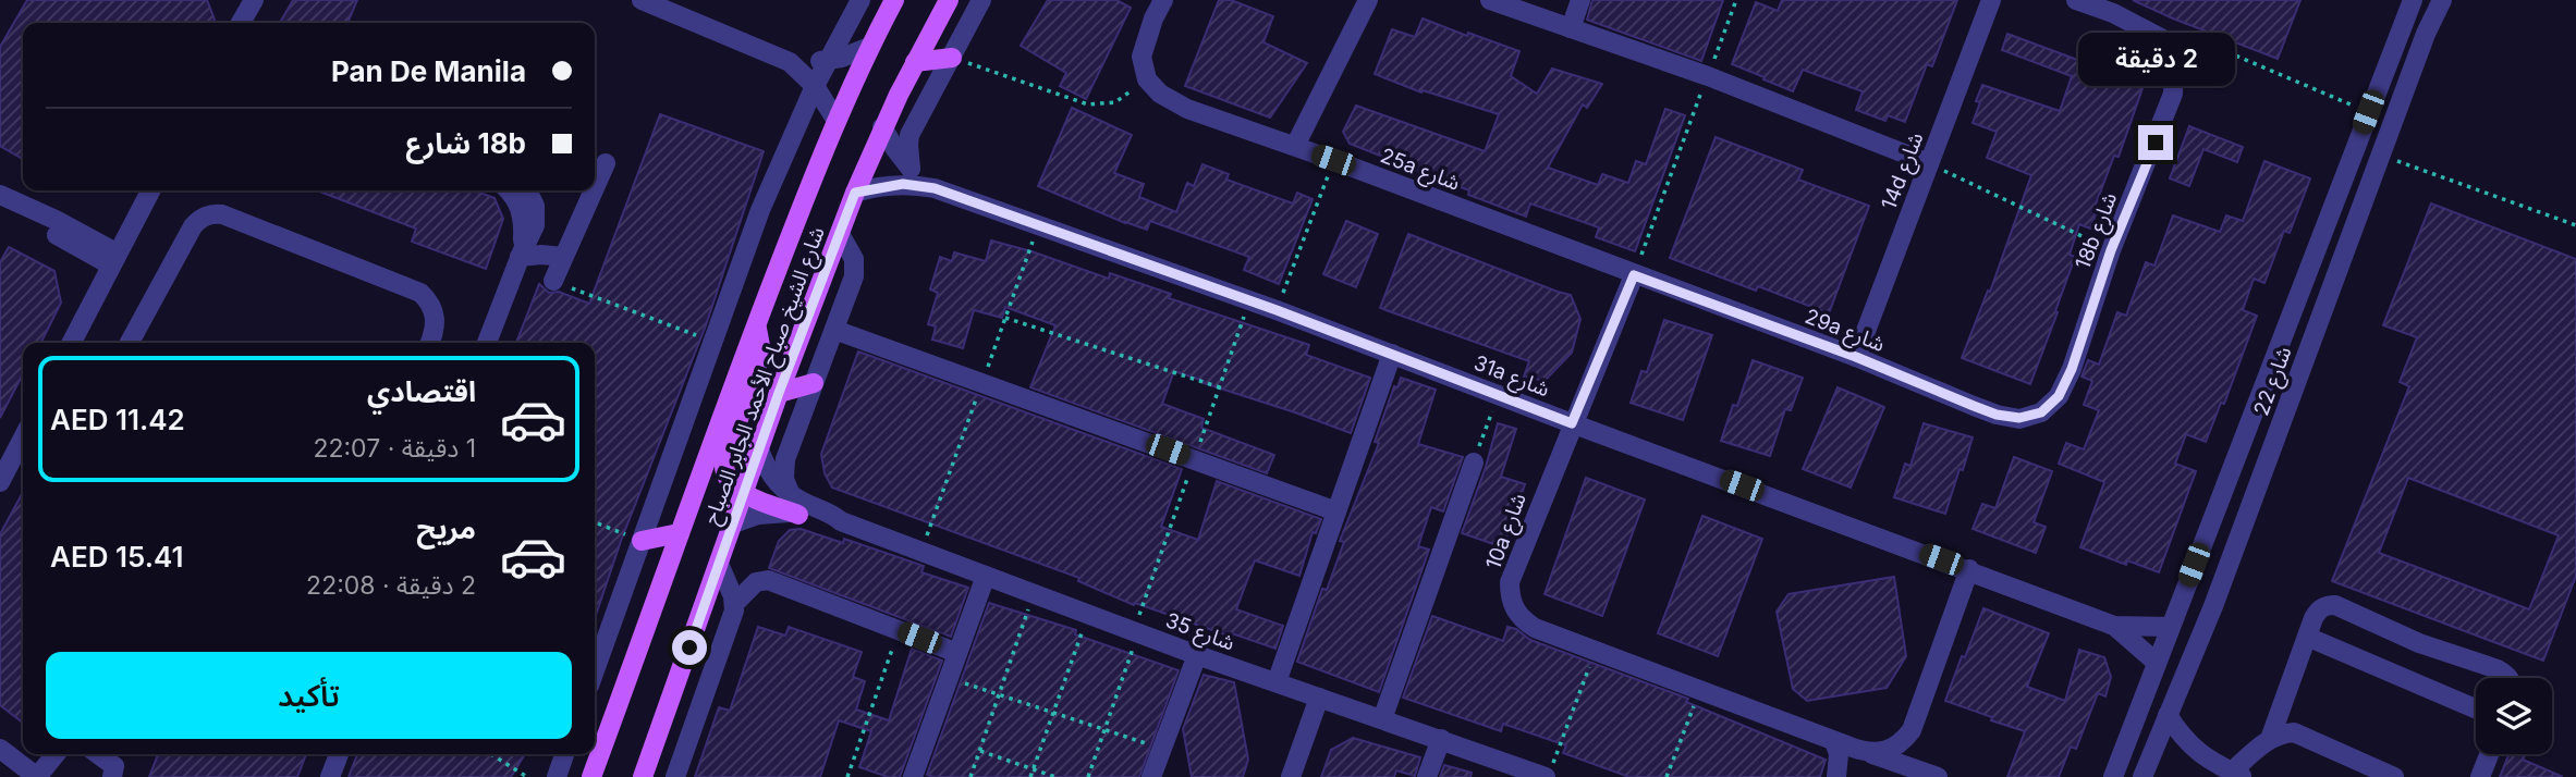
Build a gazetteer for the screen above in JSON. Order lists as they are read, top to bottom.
{
  "streets": {
    "main road": ["شارع الشيخ صباح الأحمد الجابر الصباح"],
    "street": [
      "25a شارع",
      "14d شارع",
      "18b شارع",
      "29a شارع",
      "31a شارع",
      "شارع 22",
      "10a شارع",
      "شارع 35"
    ]
  },
  "crossings": [
    ["25a شارع", "29a شارع"],
    ["25a شارع", "10a شارع"],
    ["14d شارع", "29a شارع"],
    ["18b شارع", "29a شارع"],
    ["29a شارع", "10a شارع"],
    ["شارع الشيخ صباح الأحمد الجابر الصباح", "31a شارع"],
    ["شارع الشيخ صباح الأحمد الجابر الصباح", "شارع 35"],
    ["31a شارع", "شارع 22"],
    ["31a شارع", "10a شارع"]
  ],
  "page": {
    "banner": ["Pan De Manila", "18b شارع"],
    "bubble": "2 دقيقة",
    "list": [
      {
        "name": "اقتصادي",
        "note": "1 دقيقة · 22:07",
        "value": "AED 11.42"
      },
      {
        "name": "مريح",
        "note": "2 دقيقة · 22:08",
        "value": "AED 15.41"
      }
    ],
    "buttons": "تأكيد"
  }
}
